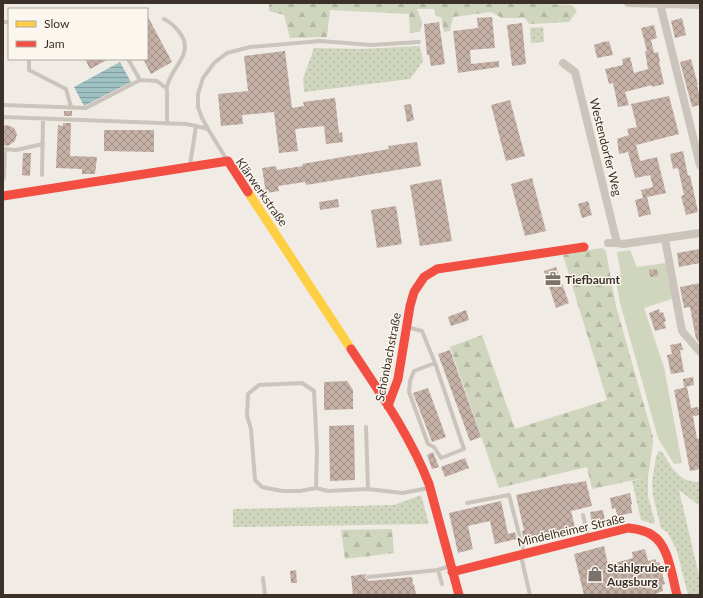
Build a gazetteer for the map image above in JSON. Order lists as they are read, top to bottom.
{
  "streets": {
    "street": [
      "Westendorfer Weg",
      "Klärwerkstraße",
      "Schönbachstraße",
      "Mindelheimer Straße"
    ]
  },
  "crossings": [
    ["Klärwerkstraße", "Schönbachstraße"],
    ["Schönbachstraße", "Mindelheimer Straße"]
  ],
  "places": {
    "office": ["Tiefbaumt"],
    "shop": ["Stahlgruber Augsburg"]
  },
  "legend": ["Slow", "Jam"]
}
